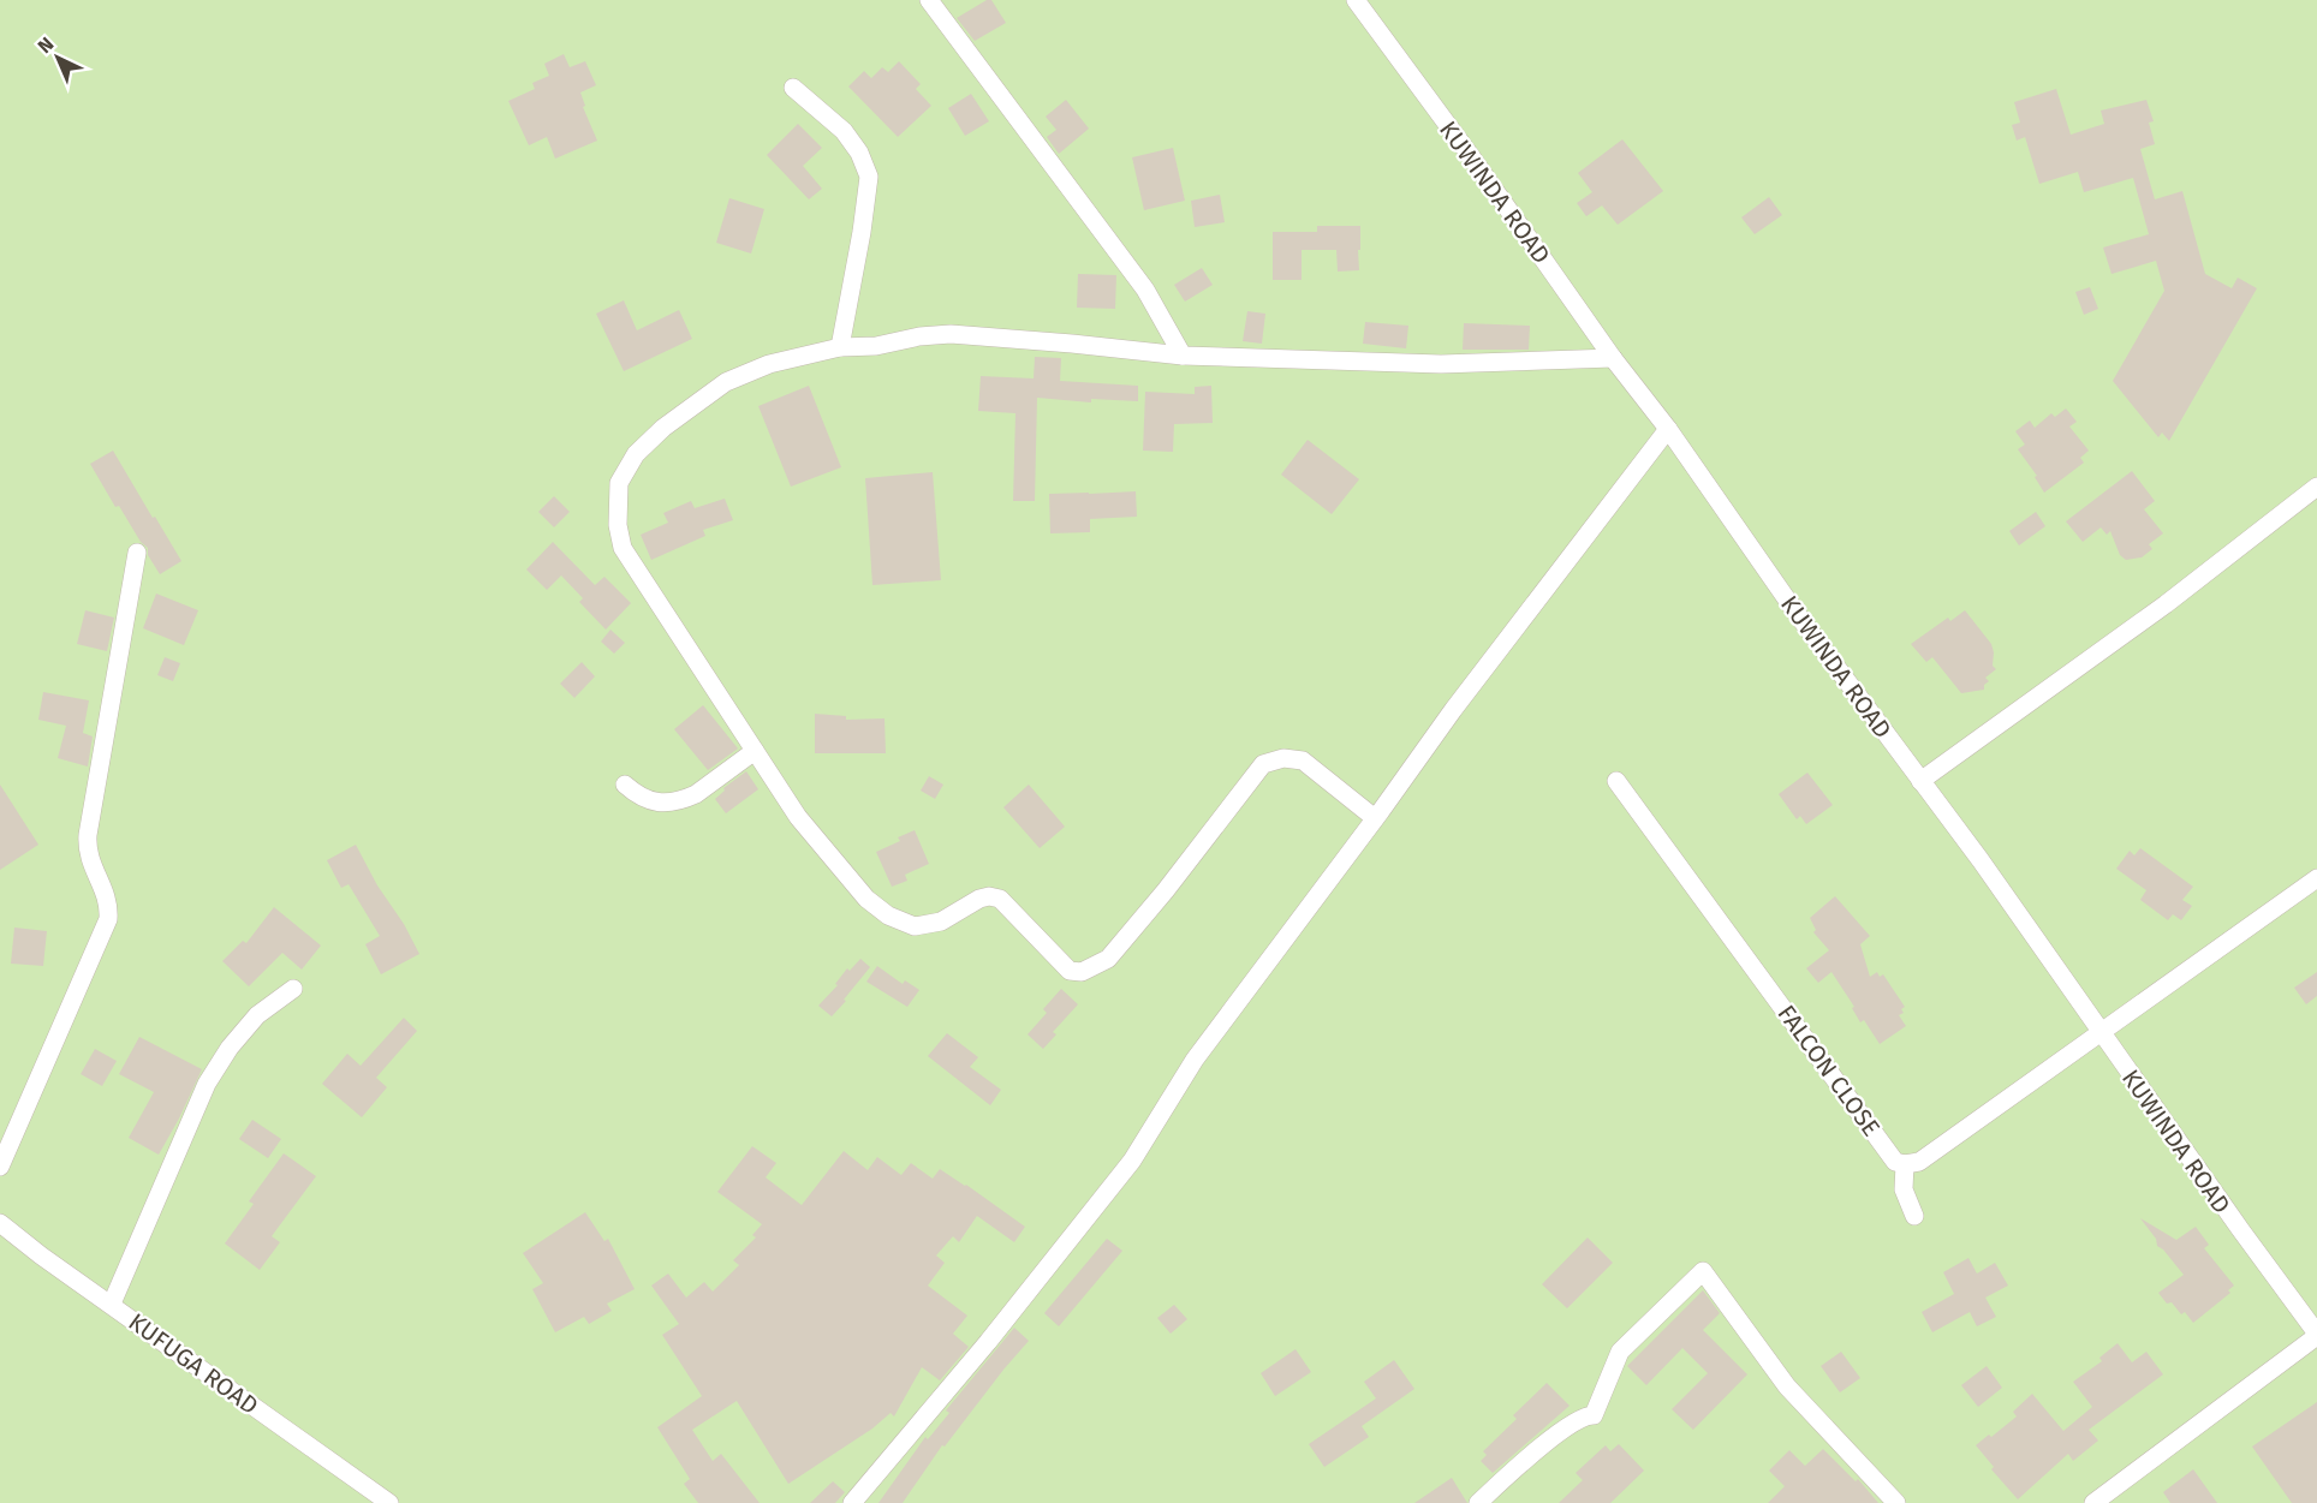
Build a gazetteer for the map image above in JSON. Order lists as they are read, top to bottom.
{
  "streets": {
    "street": ["KUWINDA ROAD", "FALCON CLOSE", "KUFUGA ROAD"]
  },
  "north": "top left"
}
